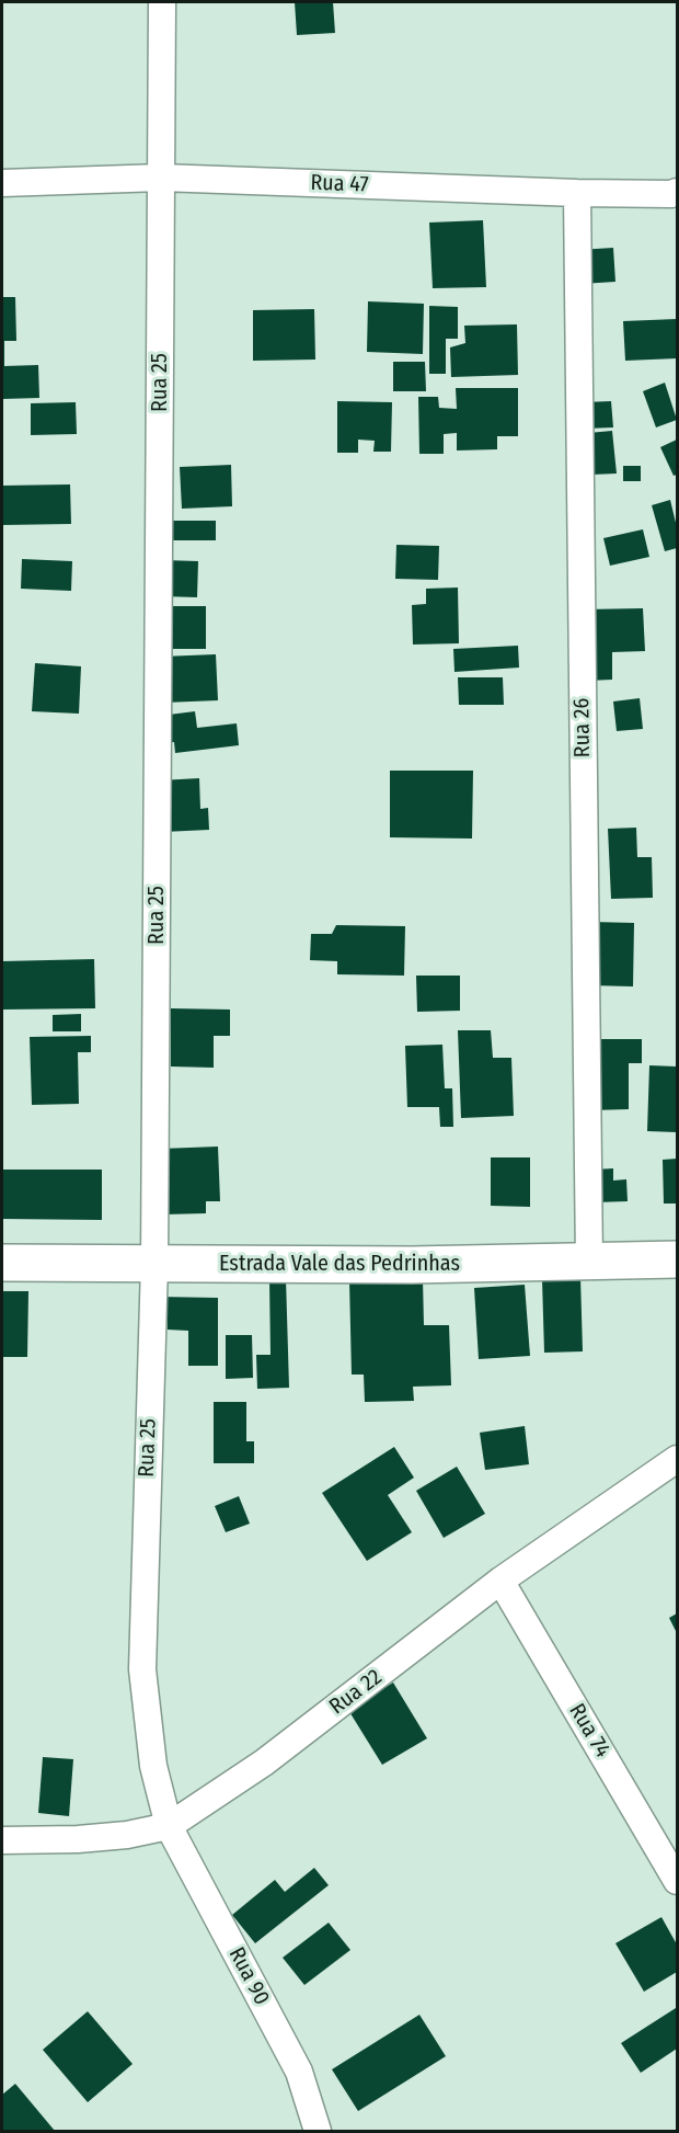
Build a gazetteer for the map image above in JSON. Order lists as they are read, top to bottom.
{
  "streets": {
    "main road": ["Estrada Vale das Pedrinhas"],
    "street": [
      "Rua 47",
      "Rua 25",
      "Rua 26",
      "Rua 22",
      "Rua 74",
      "Rua 90"
    ]
  },
  "crossings": [
    ["Rua 47", "Rua 25"],
    ["Rua 47", "Rua 26"],
    ["Rua 25", "Estrada Vale das Pedrinhas"],
    ["Rua 25", "Rua 22"],
    ["Rua 25", "Rua 90"],
    ["Rua 26", "Estrada Vale das Pedrinhas"],
    ["Rua 22", "Rua 74"],
    ["Rua 22", "Rua 90"]
  ]
}
